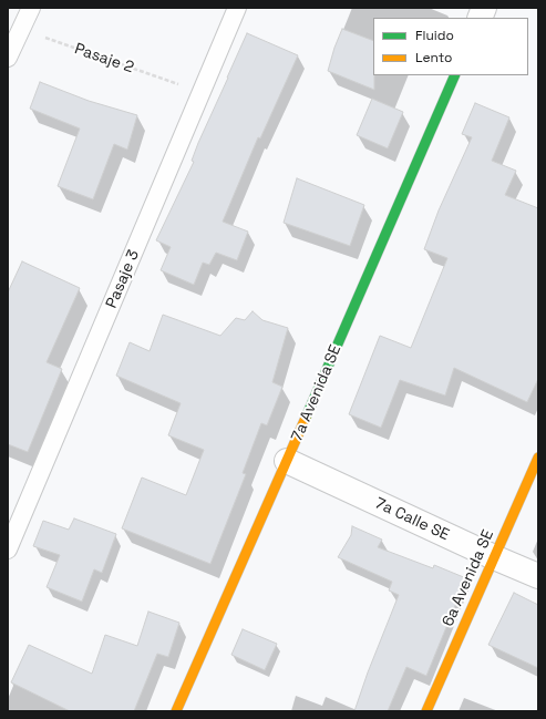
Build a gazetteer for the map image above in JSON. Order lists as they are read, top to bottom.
{
  "streets": {
    "street": ["7a Avenida SE", "7a Calle SE", "6a Avenida SE"],
    "lane": ["Pasaje 3"],
    "path": ["Pasaje 2"]
  },
  "crossings": [
    ["Pasaje 2", "Pasaje 3"],
    ["7a Avenida SE", "7a Calle SE"],
    ["7a Calle SE", "6a Avenida SE"]
  ],
  "legend": ["Fluido", "Lento"]
}
